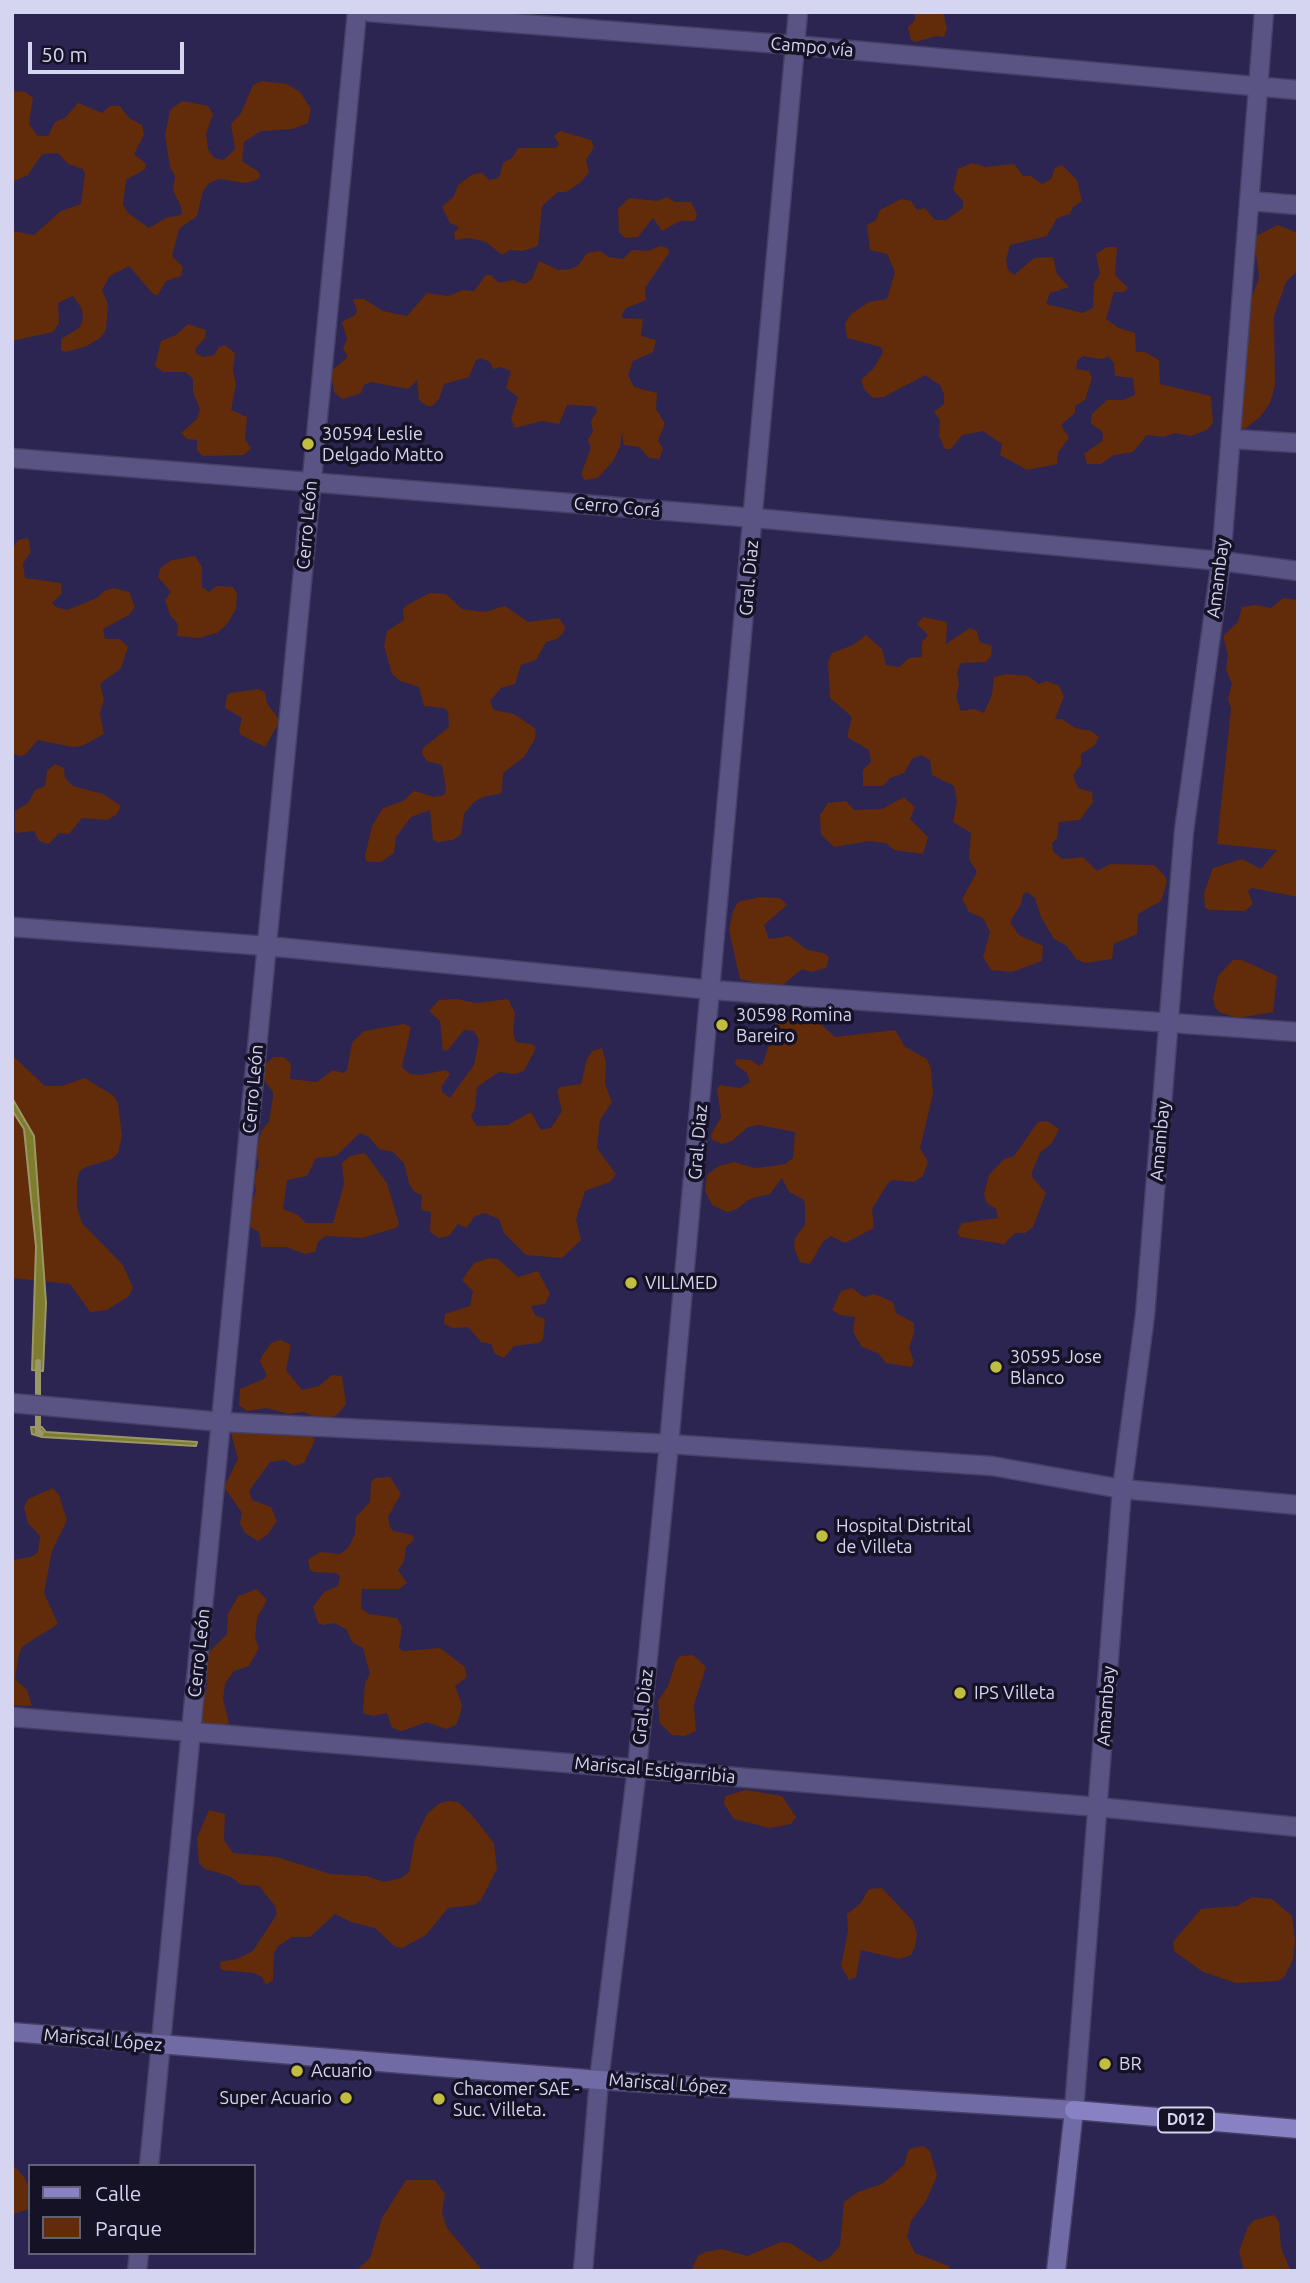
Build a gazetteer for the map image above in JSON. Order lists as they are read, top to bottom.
{
  "streets": {
    "main road": ["Amambay", "Mariscal López", "D012"],
    "street": [
      "Campo vía",
      "Cerro Corá",
      "Cerro León",
      "Gral. Diaz",
      "Mariscal Estigarribia"
    ]
  },
  "crossings": [
    ["Campo vía", "Gral. Diaz"],
    ["Campo vía", "Amambay"],
    ["Cerro Corá", "Cerro León"],
    ["Cerro Corá", "Gral. Diaz"],
    ["Cerro Corá", "Amambay"],
    ["Cerro León", "Mariscal Estigarribia"],
    ["Cerro León", "Mariscal López"],
    ["Gral. Diaz", "Mariscal Estigarribia"],
    ["Gral. Diaz", "Mariscal López"],
    ["Amambay", "Mariscal Estigarribia"],
    ["Amambay", "Mariscal López"],
    ["Amambay", "D012"],
    ["Mariscal López", "D012"]
  ],
  "places": [
    "30594 Leslie Delgado Matto",
    "30598 Romina Bareiro",
    "VILLMED",
    "30595 Jose Blanco",
    "Hospital Distrital de Villeta",
    "IPS Villeta",
    "BR",
    "Acuario",
    "Super Acuario",
    "Chacomer SAE - Suc. Villeta."
  ],
  "legend": ["Calle", "Parque"],
  "scale_bar": "50 m"
}
